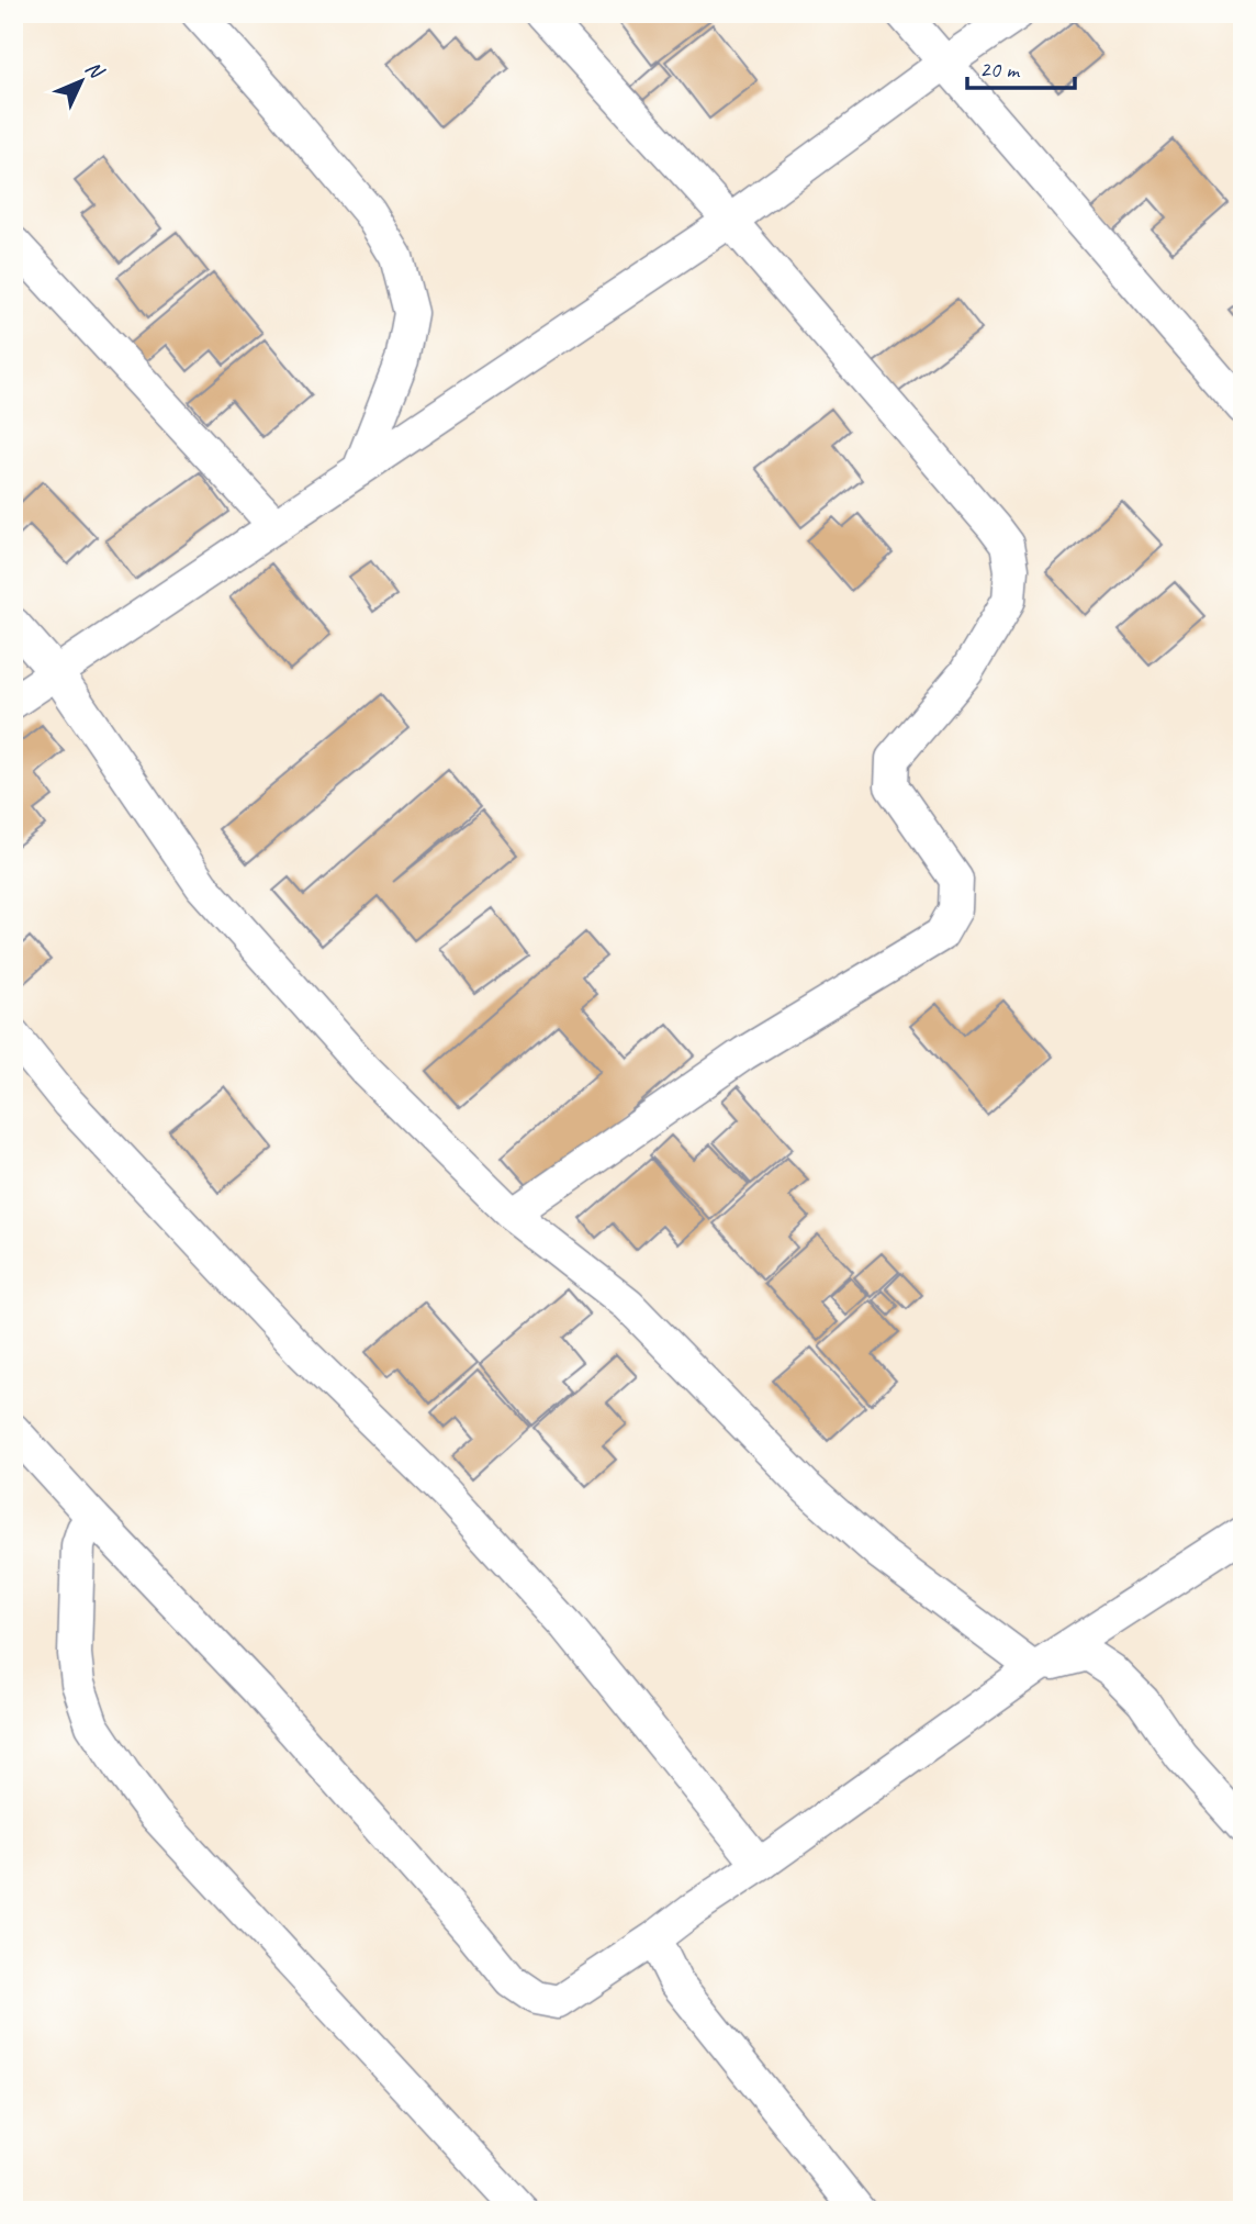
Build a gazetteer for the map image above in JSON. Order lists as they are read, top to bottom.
{
  "scale_bar": "20 m",
  "north": "top right"
}
